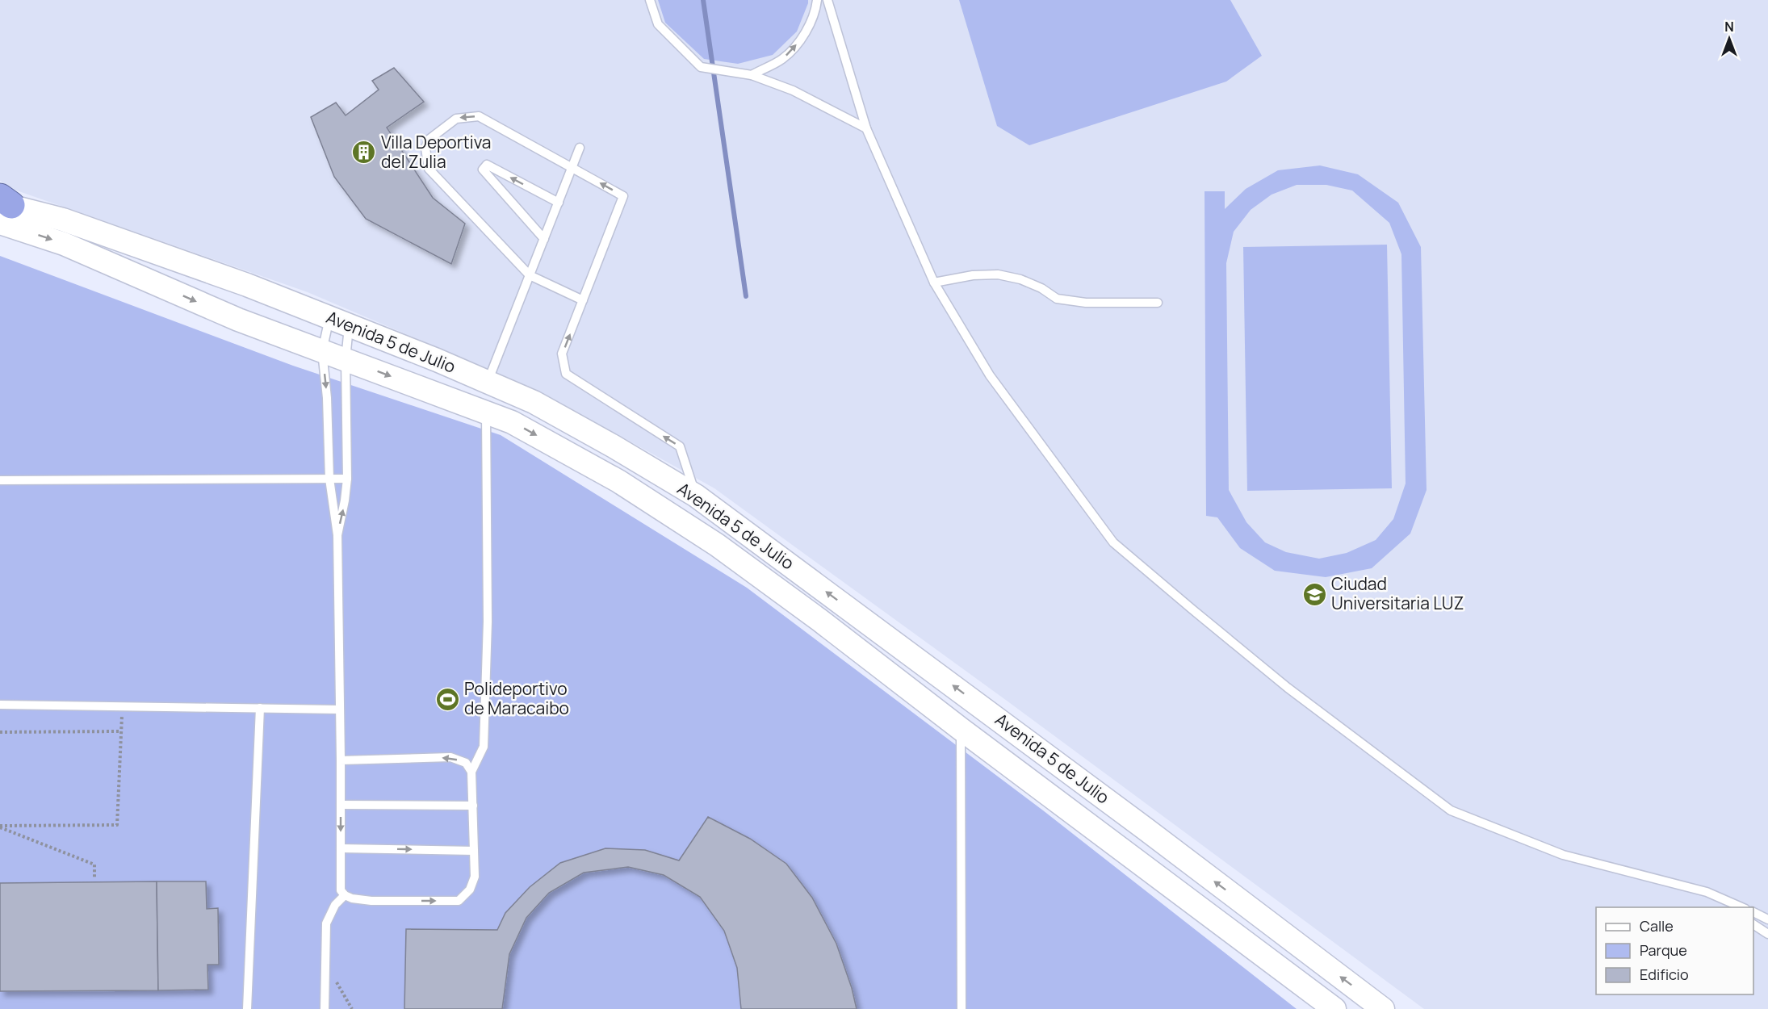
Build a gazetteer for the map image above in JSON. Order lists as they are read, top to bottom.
{
  "streets": {
    "main road": ["Avenida 5 de Julio"]
  },
  "places": {
    "building": ["Villa Deportiva del Zulia"],
    "school or university": ["Ciudad Universitaria LUZ"],
    "sports": ["Polideportivo de Maracaibo"]
  },
  "legend": ["Calle", "Parque", "Edificio"],
  "north": "top"
}
